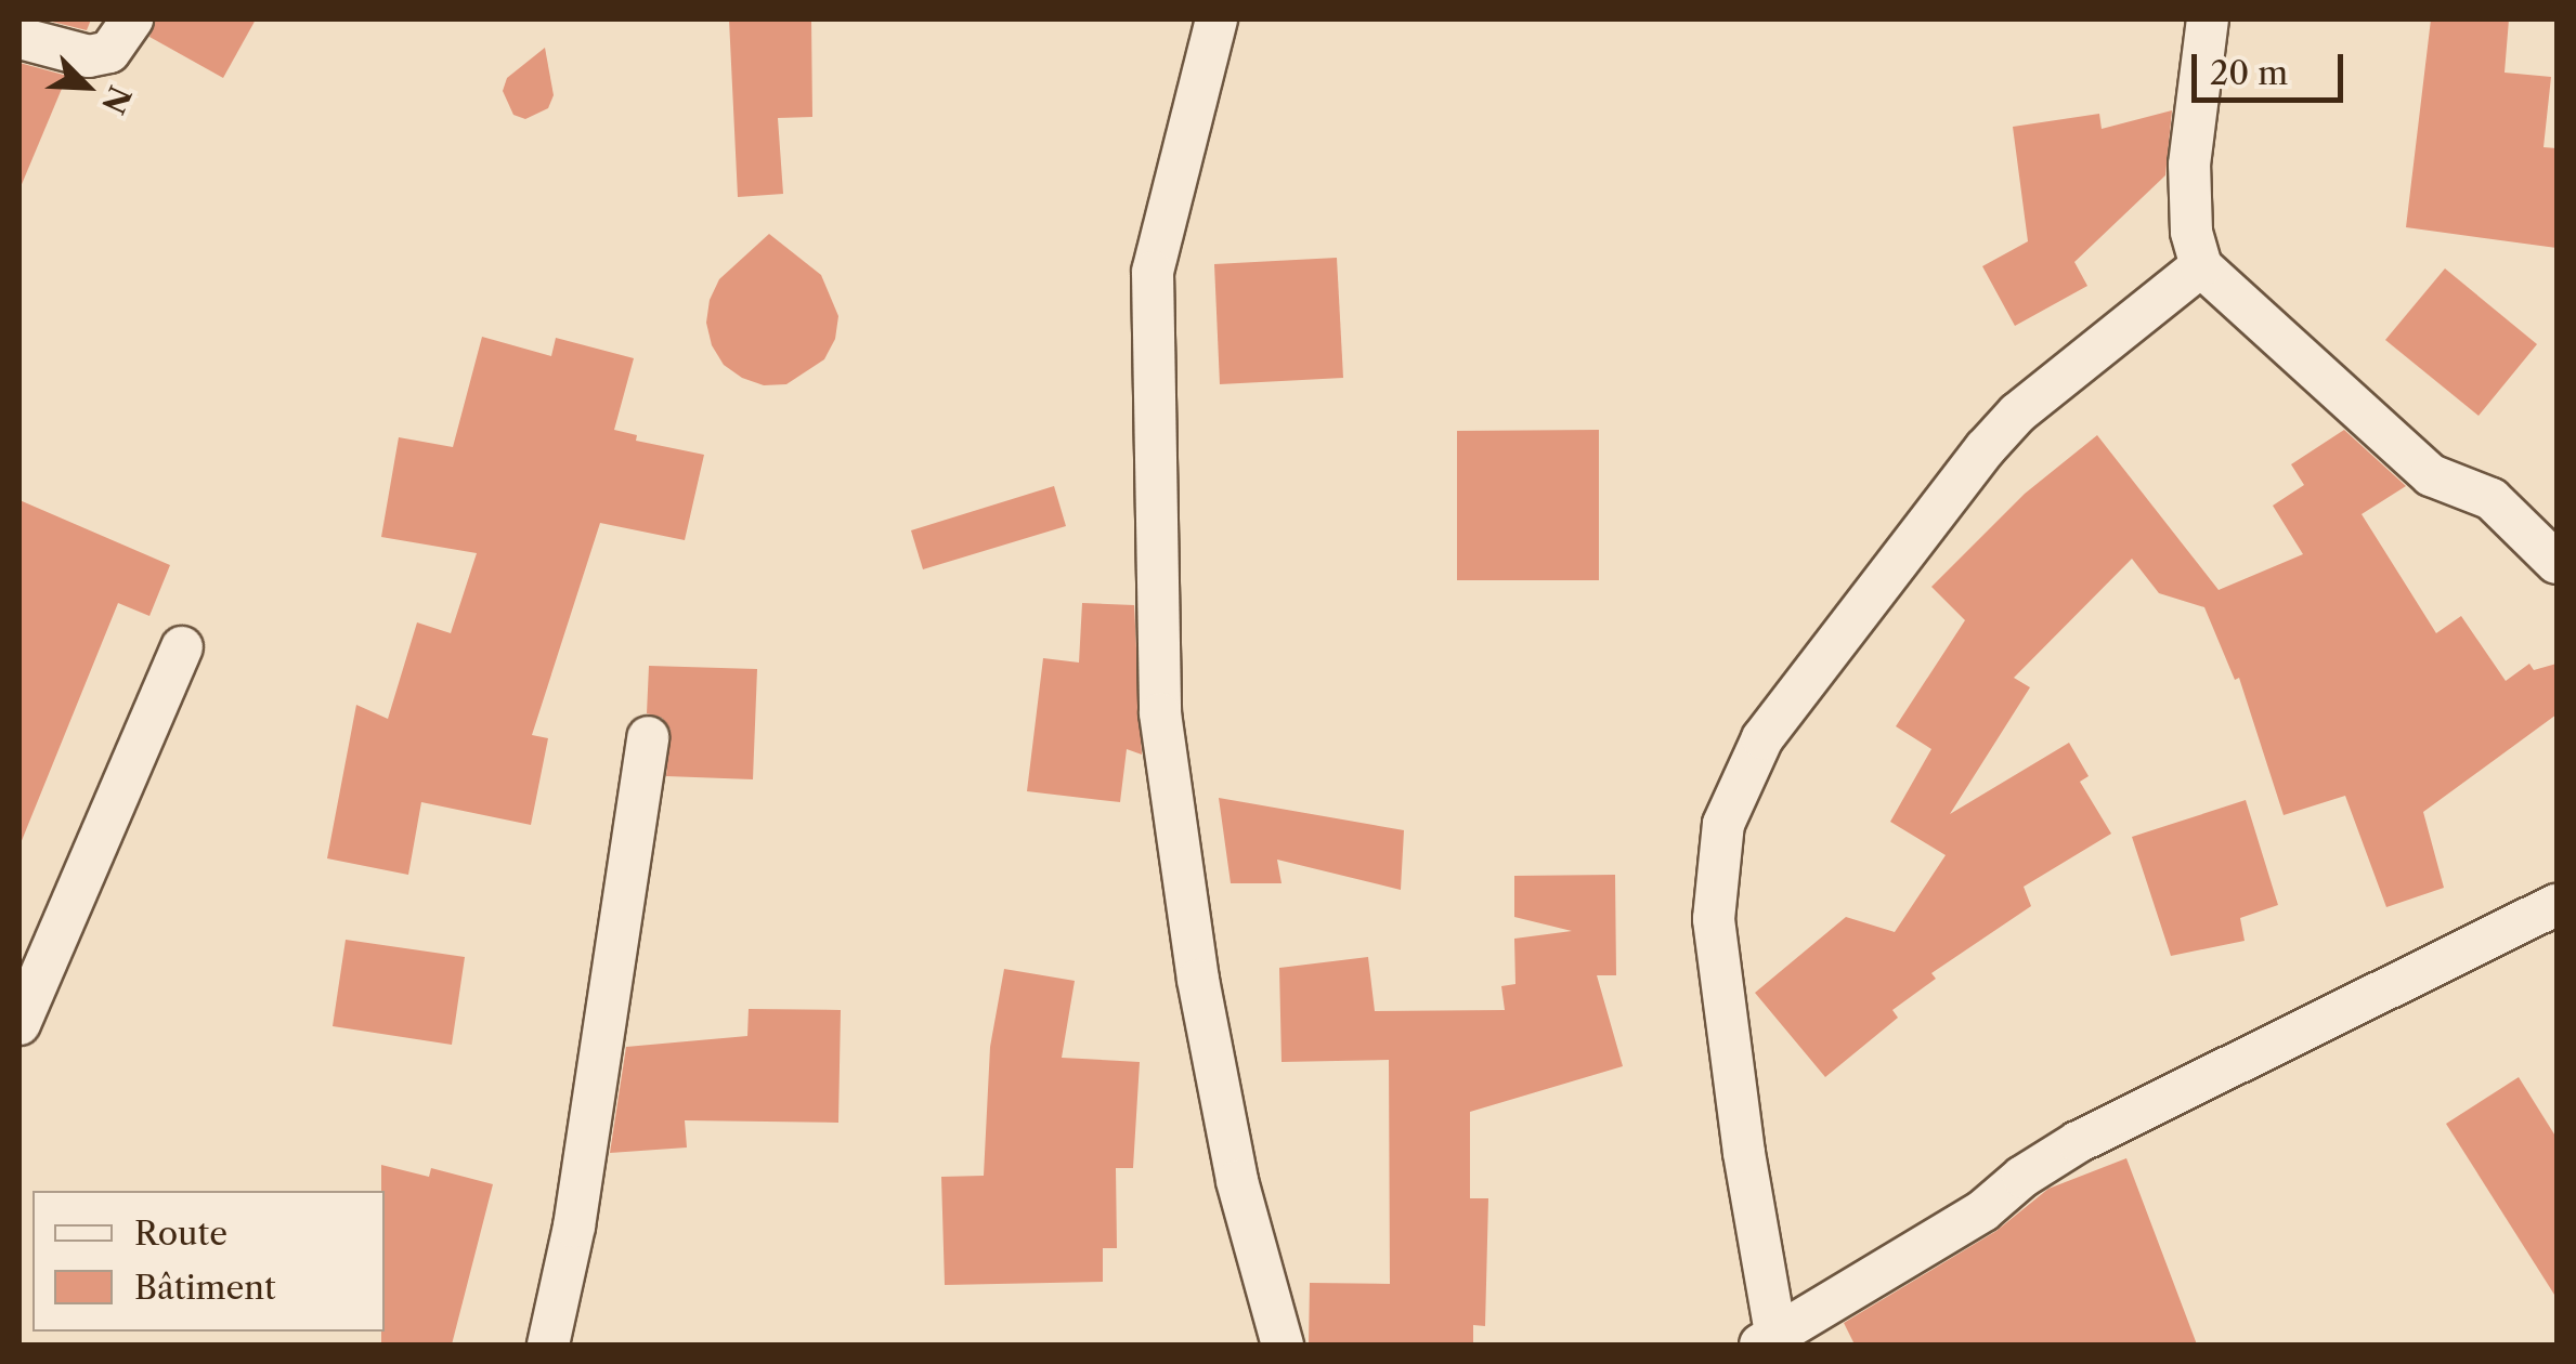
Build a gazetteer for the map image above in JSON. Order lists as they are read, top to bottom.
{
  "legend": ["Route", "Bâtiment"],
  "scale_bar": "20 m",
  "north": "bottom right"
}
